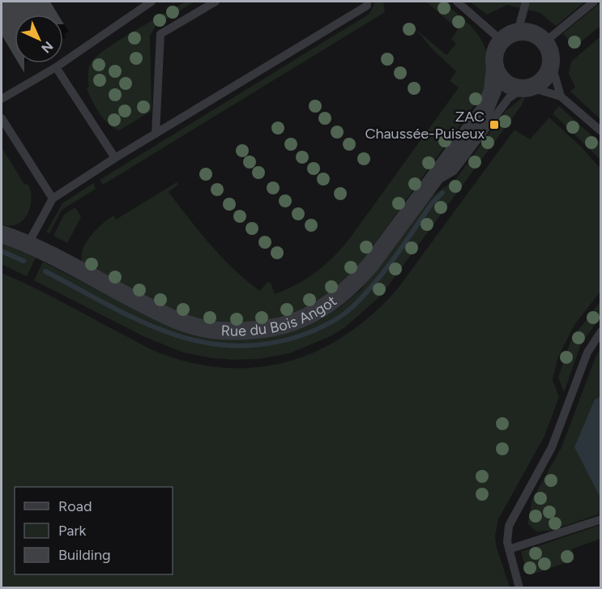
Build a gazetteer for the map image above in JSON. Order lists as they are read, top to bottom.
{
  "streets": {
    "street": ["Rue du Bois Angot"]
  },
  "places": {
    "transit": ["ZAC Chaussée-Puiseux"]
  },
  "legend": ["Road", "Park", "Building"],
  "north": "bottom right"
}
